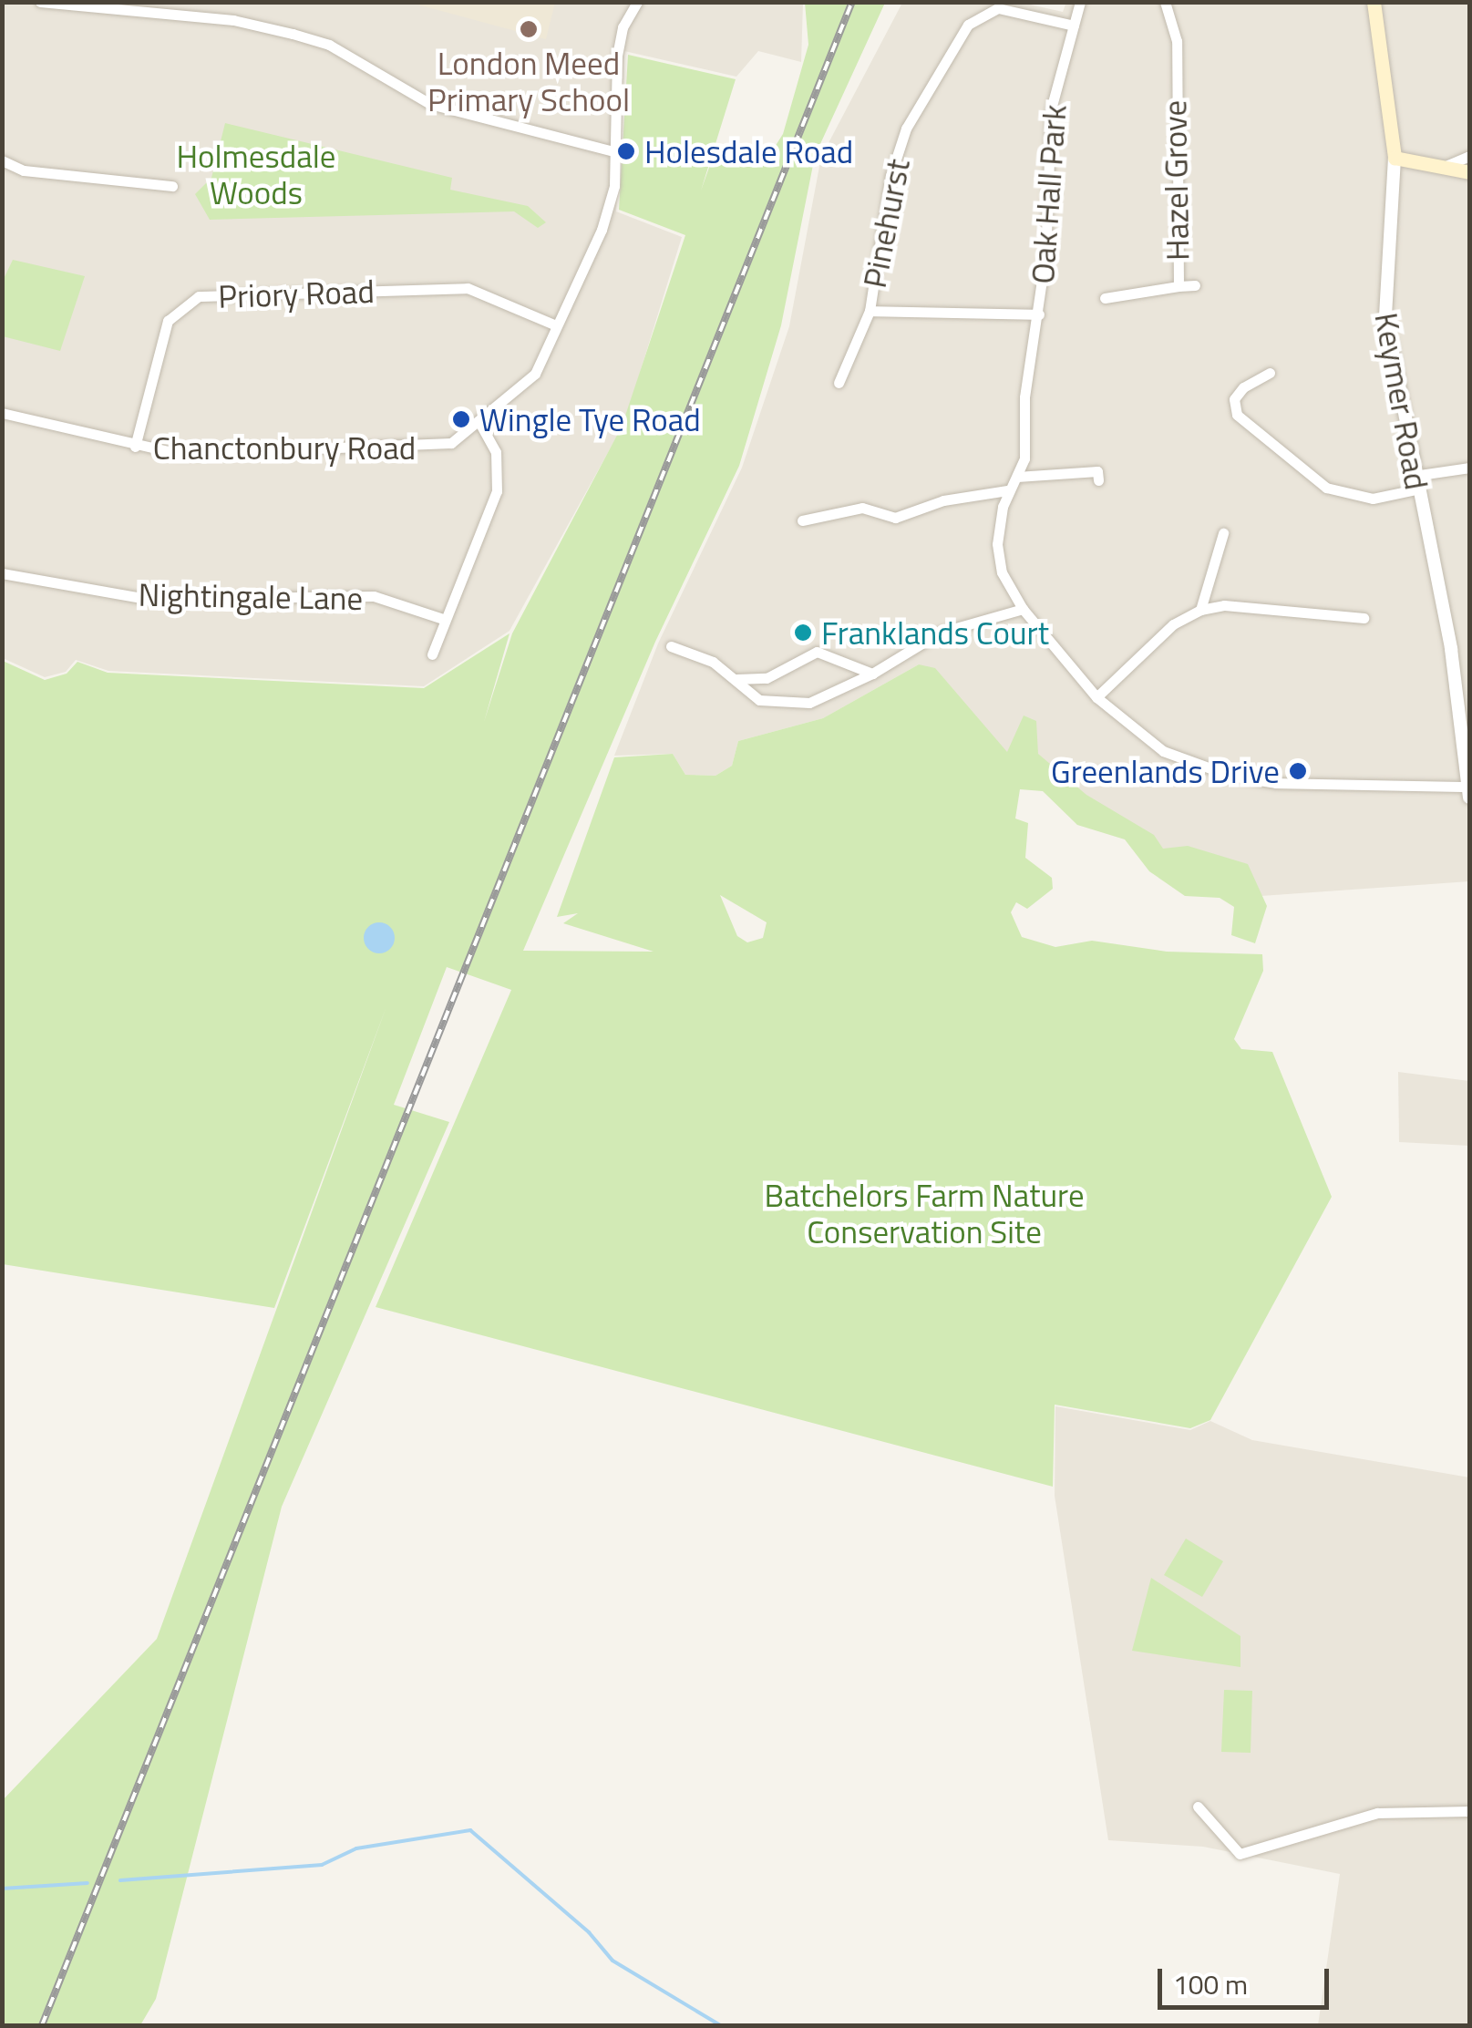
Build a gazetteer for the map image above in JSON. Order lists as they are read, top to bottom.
{
  "streets": {
    "main road": ["Keymer Road"],
    "street": [
      "Hazel Grove",
      "Oak Hall Park",
      "Pinehurst",
      "Priory Road",
      "Chanctonbury Road",
      "Nightingale Lane"
    ]
  },
  "crossings": [
    ["Oak Hall Park", "Pinehurst"],
    ["Priory Road", "Chanctonbury Road"]
  ],
  "parks": ["Holmesdale Woods", "Batchelors Farm Nature Conservation Site"],
  "places": [
    "London Meed Primary School",
    "Holesdale Road",
    "Wingle Tye Road",
    "Franklands Court",
    "Greenlands Drive"
  ],
  "scale_bar": "100 m"
}
